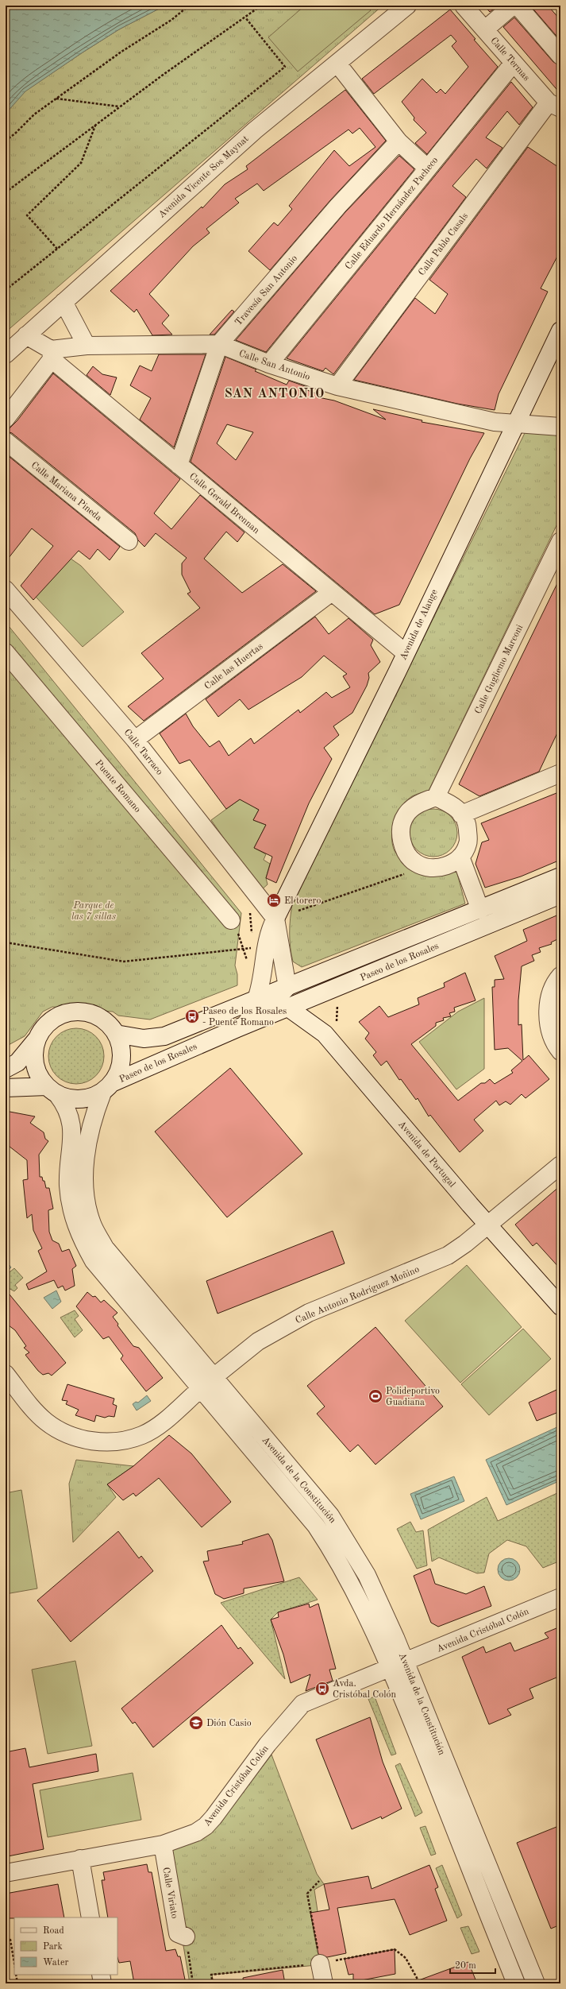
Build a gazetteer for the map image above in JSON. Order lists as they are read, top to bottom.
{
  "streets": {
    "street": [
      "Calle Termas",
      "Avenida Vicente Sos Maynat",
      "Calle Eduardo Hernández Pacheco",
      "Calle Pablo Casals",
      "Travesía San Antonio",
      "Calle San Antonio",
      "Calle Mariana Pineda",
      "Calle Gerald Brennan",
      "Avenida de Alange",
      "Calle las Huertas",
      "Calle Gugliemo Marconi",
      "Calle Tarraco",
      "Puente Romano",
      "Paseo de los Rosales",
      "Avenida de Portugal",
      "Calle Antonio Rodríguez Moñino",
      "Avenida de la Constitución",
      "Avenida Cristóbal Colón",
      "Calle Viriato"
    ]
  },
  "crossings": [
    ["Calle Termas", "Calle Eduardo Hernández Pacheco"],
    ["Calle Termas", "Calle Pablo Casals"],
    ["Avenida Vicente Sos Maynat", "Calle Gerald Brennan"],
    ["Calle Eduardo Hernández Pacheco", "Calle San Antonio"],
    ["Calle Pablo Casals", "Calle San Antonio"],
    ["Travesía San Antonio", "Calle San Antonio"],
    ["Travesía San Antonio", "Calle Gerald Brennan"],
    ["Calle San Antonio", "Calle Gerald Brennan"],
    ["Calle San Antonio", "Avenida de Alange"],
    ["Calle Gerald Brennan", "Avenida de Alange"],
    ["Calle Gerald Brennan", "Calle las Huertas"],
    ["Avenida de Alange", "Calle Tarraco"],
    ["Avenida de Alange", "Paseo de los Rosales"],
    ["Calle las Huertas", "Calle Tarraco"],
    ["Paseo de los Rosales", "Avenida de Portugal"],
    ["Paseo de los Rosales", "Avenida de la Constitución"],
    ["Avenida de Portugal", "Calle Antonio Rodríguez Moñino"],
    ["Calle Antonio Rodríguez Moñino", "Avenida de la Constitución"],
    ["Avenida de la Constitución", "Avenida Cristóbal Colón"],
    ["Avenida Cristóbal Colón", "Calle Viriato"]
  ],
  "districts": ["SAN ANTONIO"],
  "parks": ["Parque de las 7 sillas"],
  "places": {
    "hotel": ["El torero"],
    "bus stop": ["Paseo de los Rosales - Puente Romano", "Avda. Cristóbal Colón"],
    "sports": ["Polideportivo Guadiana"],
    "school or university": ["Dión Casio"]
  },
  "legend": ["Road", "Park", "Water"],
  "scale_bar": "20 m"
}
